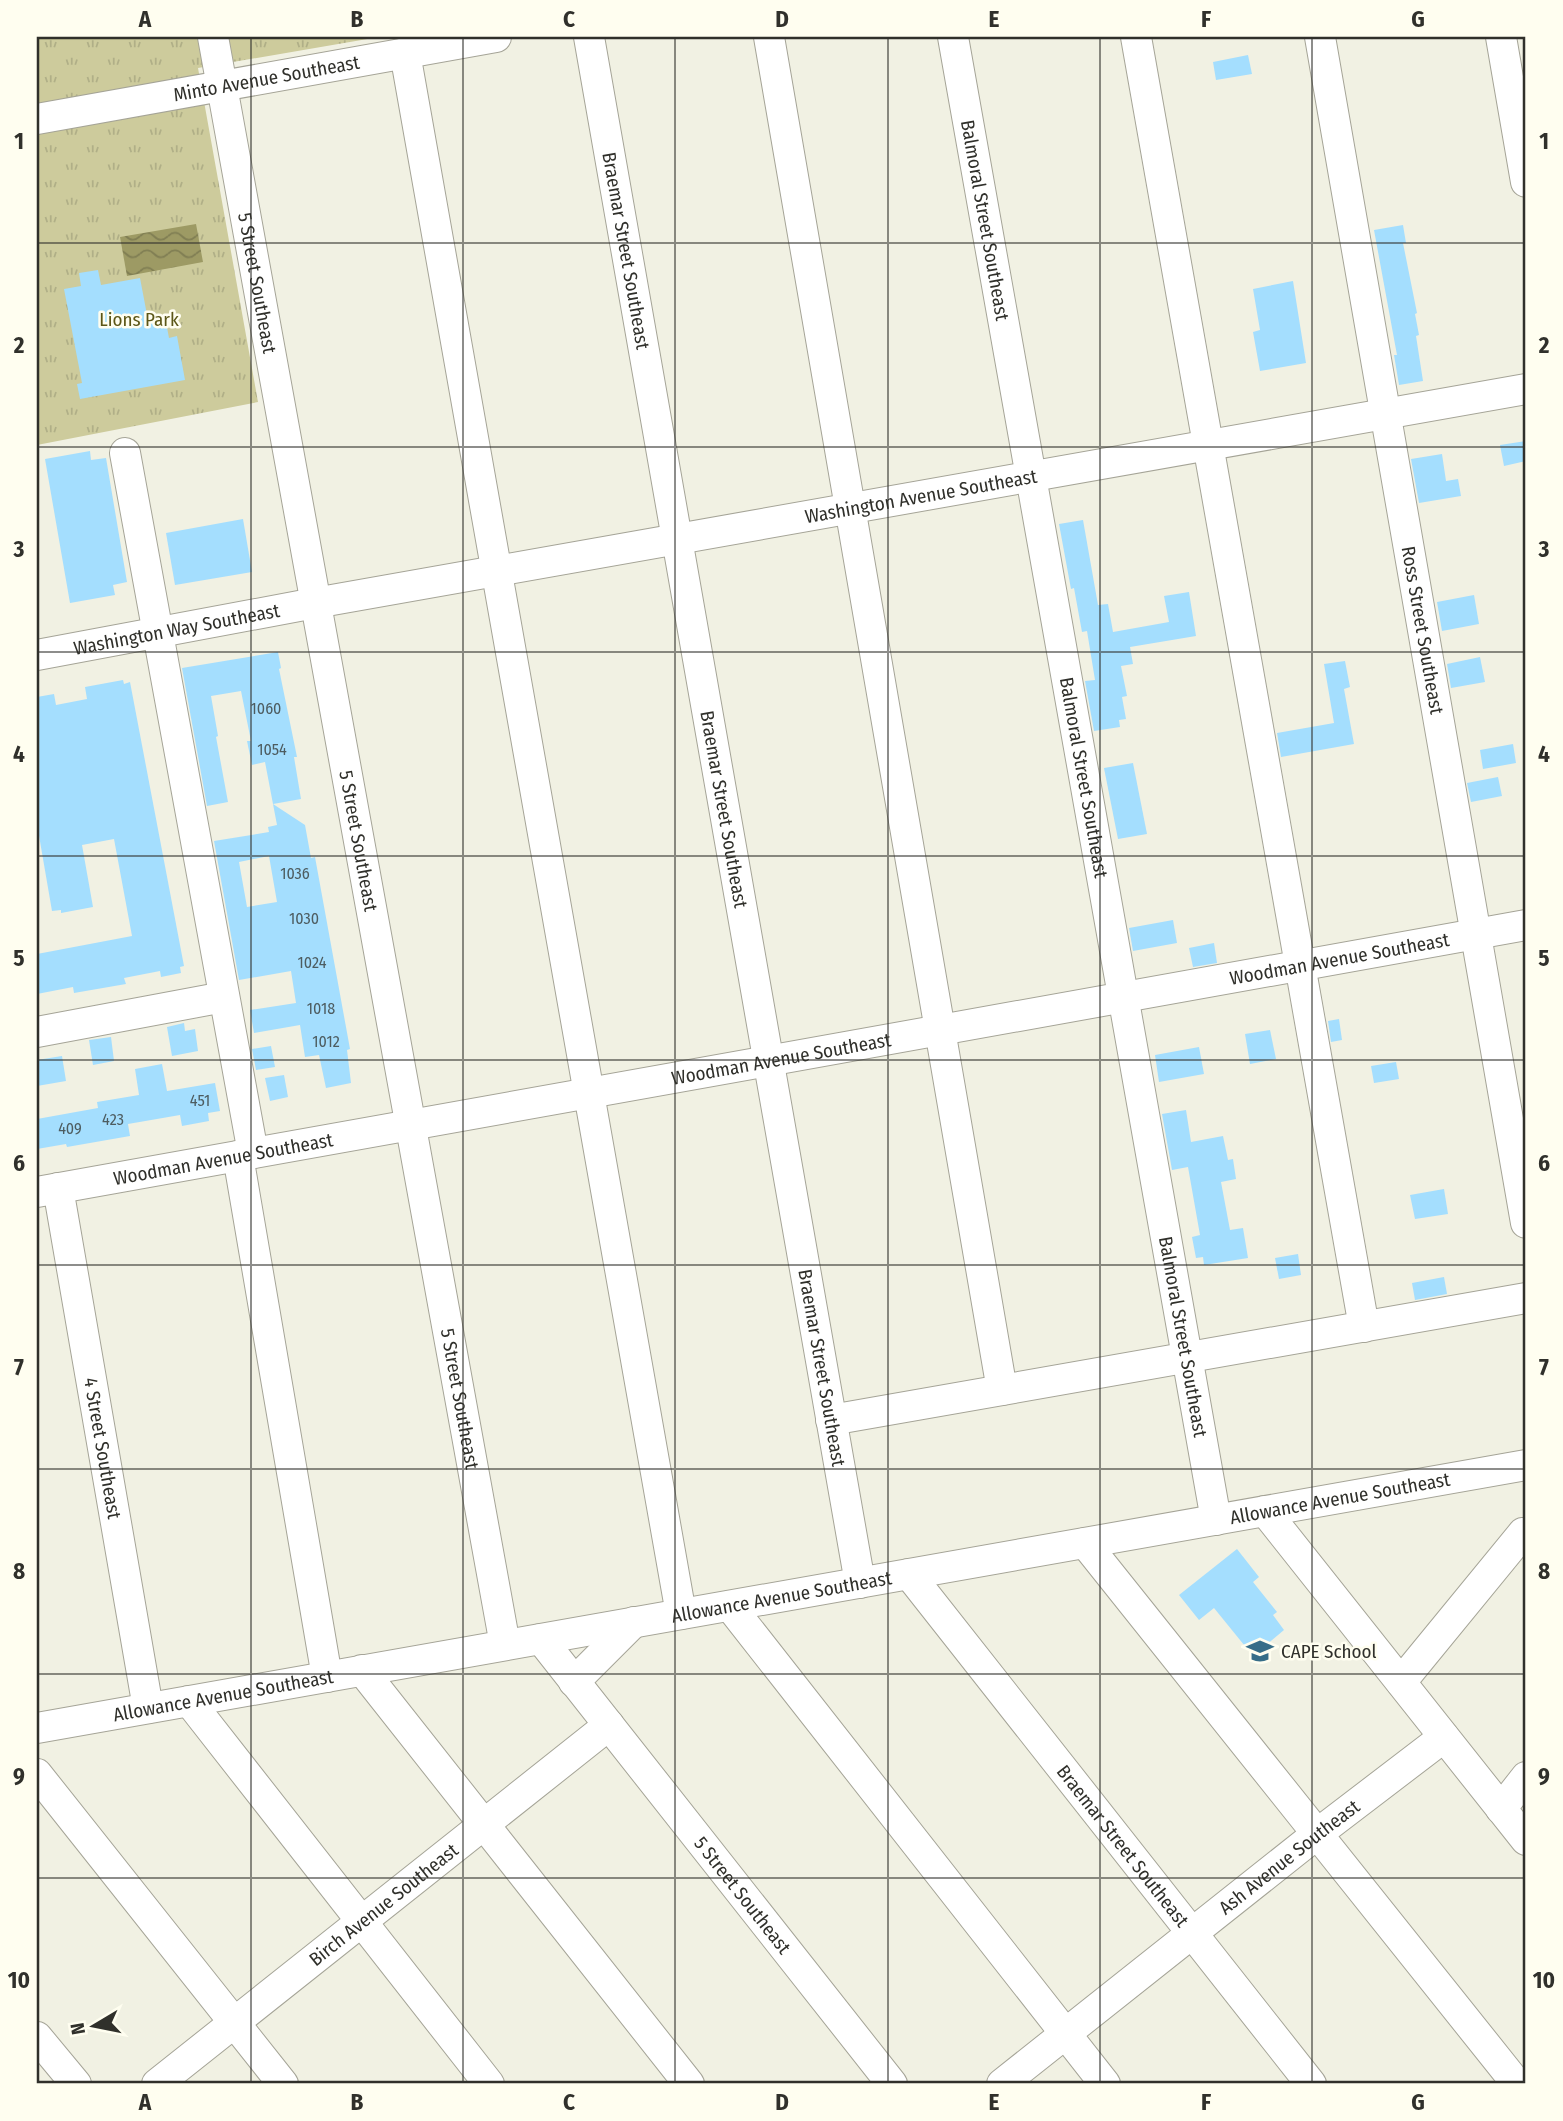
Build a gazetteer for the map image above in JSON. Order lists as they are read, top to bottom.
{
  "streets": {
    "street": [
      "Minto Avenue Southeast",
      "Balmoral Street Southeast",
      "Braemar Street Southeast",
      "5 Street Southeast",
      "Washington Avenue Southeast",
      "Washington Way Southeast",
      "Ross Street Southeast",
      "Woodman Avenue Southeast",
      "4 Street Southeast",
      "Allowance Avenue Southeast",
      "Ash Avenue Southeast",
      "Birch Avenue Southeast"
    ]
  },
  "crossings": [
    ["Minto Avenue Southeast", "5 Street Southeast"],
    ["Balmoral Street Southeast", "Washington Avenue Southeast"],
    ["Balmoral Street Southeast", "Woodman Avenue Southeast"],
    ["Balmoral Street Southeast", "Allowance Avenue Southeast"],
    ["Braemar Street Southeast", "Washington Avenue Southeast"],
    ["Braemar Street Southeast", "Woodman Avenue Southeast"],
    ["Braemar Street Southeast", "Allowance Avenue Southeast"],
    ["Braemar Street Southeast", "Ash Avenue Southeast"],
    ["5 Street Southeast", "Washington Avenue Southeast"],
    ["5 Street Southeast", "Washington Way Southeast"],
    ["5 Street Southeast", "Woodman Avenue Southeast"],
    ["5 Street Southeast", "Allowance Avenue Southeast"],
    ["5 Street Southeast", "Birch Avenue Southeast"],
    ["Washington Avenue Southeast", "Washington Way Southeast"],
    ["Washington Avenue Southeast", "Ross Street Southeast"],
    ["Ross Street Southeast", "Woodman Avenue Southeast"],
    ["Woodman Avenue Southeast", "4 Street Southeast"],
    ["4 Street Southeast", "Allowance Avenue Southeast"]
  ],
  "parks": ["Lions Park"],
  "places": {
    "school or university": ["CAPE School"]
  },
  "house_numbers": [
    "1060",
    "1054",
    "1036",
    "1030",
    "1024",
    "1018",
    "1012",
    "451",
    "423",
    "409"
  ],
  "north": "left",
  "grid": {
    "columns": [
      "A",
      "B",
      "C",
      "D",
      "E",
      "F",
      "G"
    ],
    "rows": [
      "1",
      "2",
      "3",
      "4",
      "5",
      "6",
      "7",
      "8",
      "9",
      "10"
    ]
  }
}
